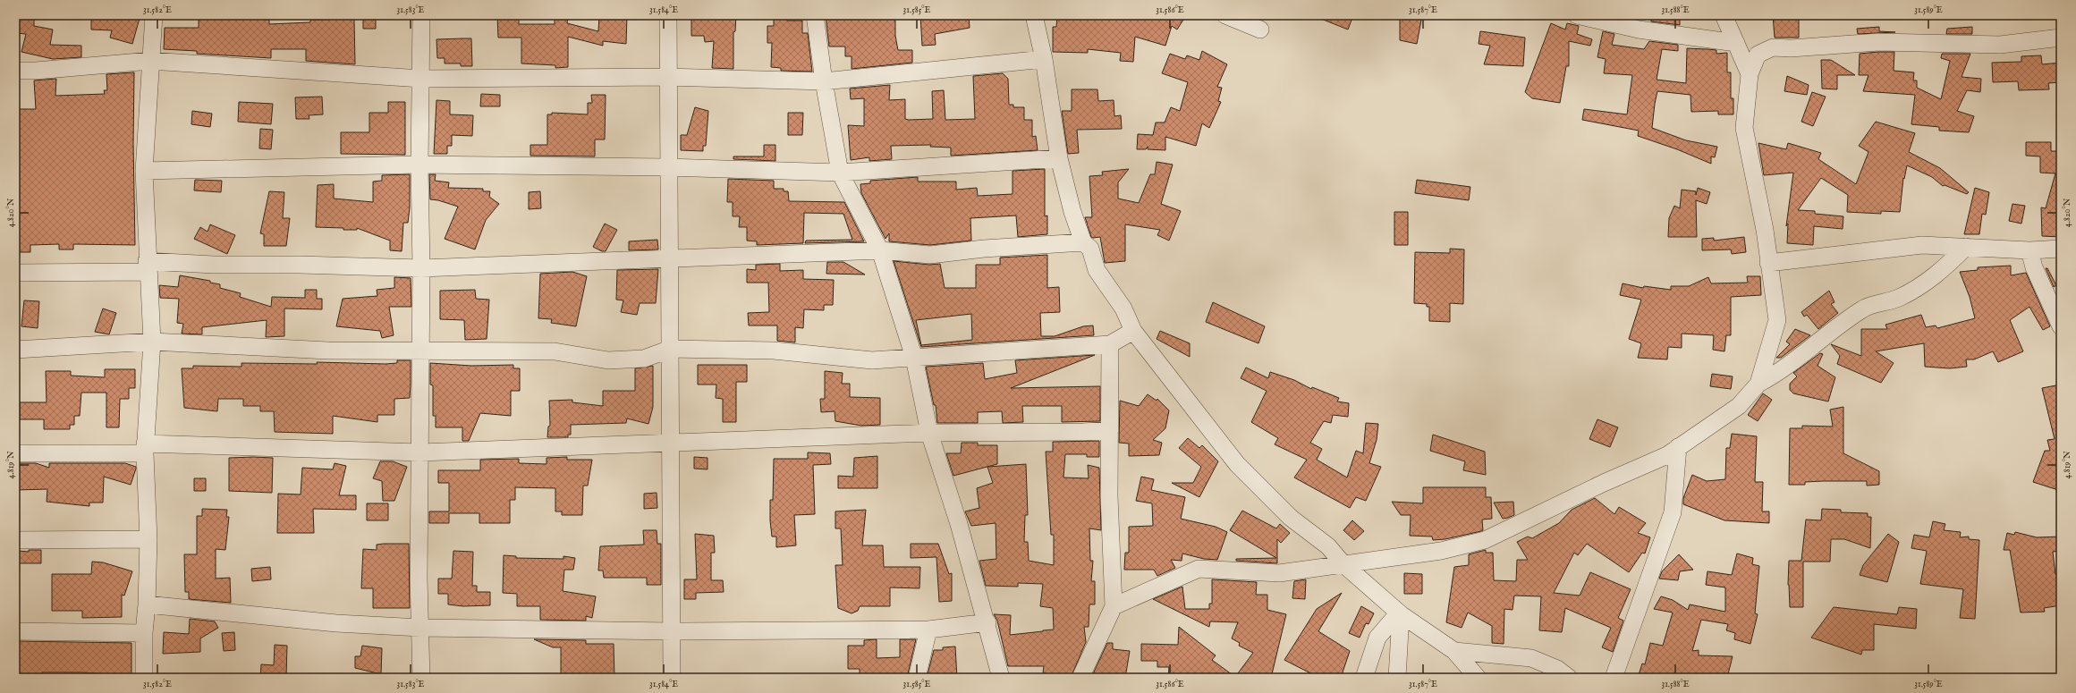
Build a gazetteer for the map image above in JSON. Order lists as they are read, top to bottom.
{
  "coordinates": [
    "31.582°E",
    "31.583°E",
    "31.584°E",
    "31.585°E",
    "31.586°E",
    "31.587°E",
    "31.588°E",
    "31.589°E",
    "4.820°N",
    "4.819°N"
  ]
}
